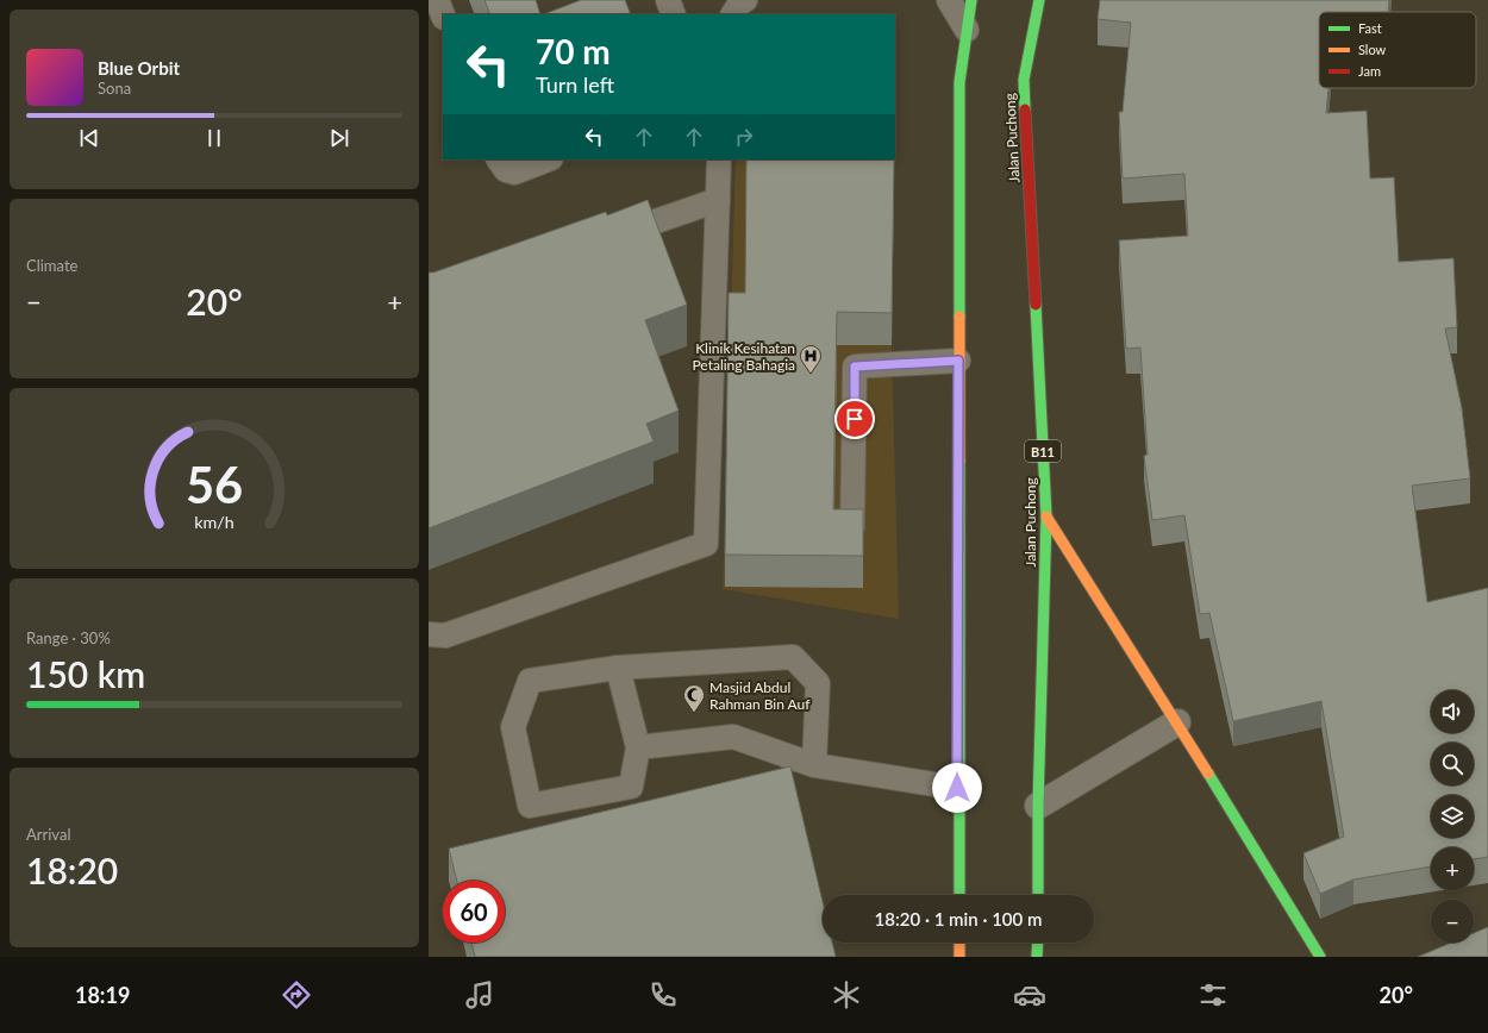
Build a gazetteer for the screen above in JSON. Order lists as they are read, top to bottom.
{
  "streets": {
    "main road": ["Jalan Puchong", "B11"]
  },
  "places": {
    "hospital": ["Klinik Kesihatan Petaling Bahagia"],
    "mosque": ["Masjid Abdul Rahman Bin Auf"]
  },
  "legend": ["Fast", "Slow", "Jam"],
  "page": {
    "turn": ["70 m", "Turn left"],
    "song": ["Blue Orbit", "Sona"],
    "tile": [
      "Climate",
      ["Range · 30%", "150 km"],
      ["Arrival", "18:20"]
    ],
    "heat": ["−", "20°", "+"],
    "map_buttons": ["+", "−"],
    "limit": "60",
    "trip": "18:20 · 1 min · 100 m",
    "tabs": ["18:19", "20°"],
    "gauge": ["56", "km/h"]
  }
}
